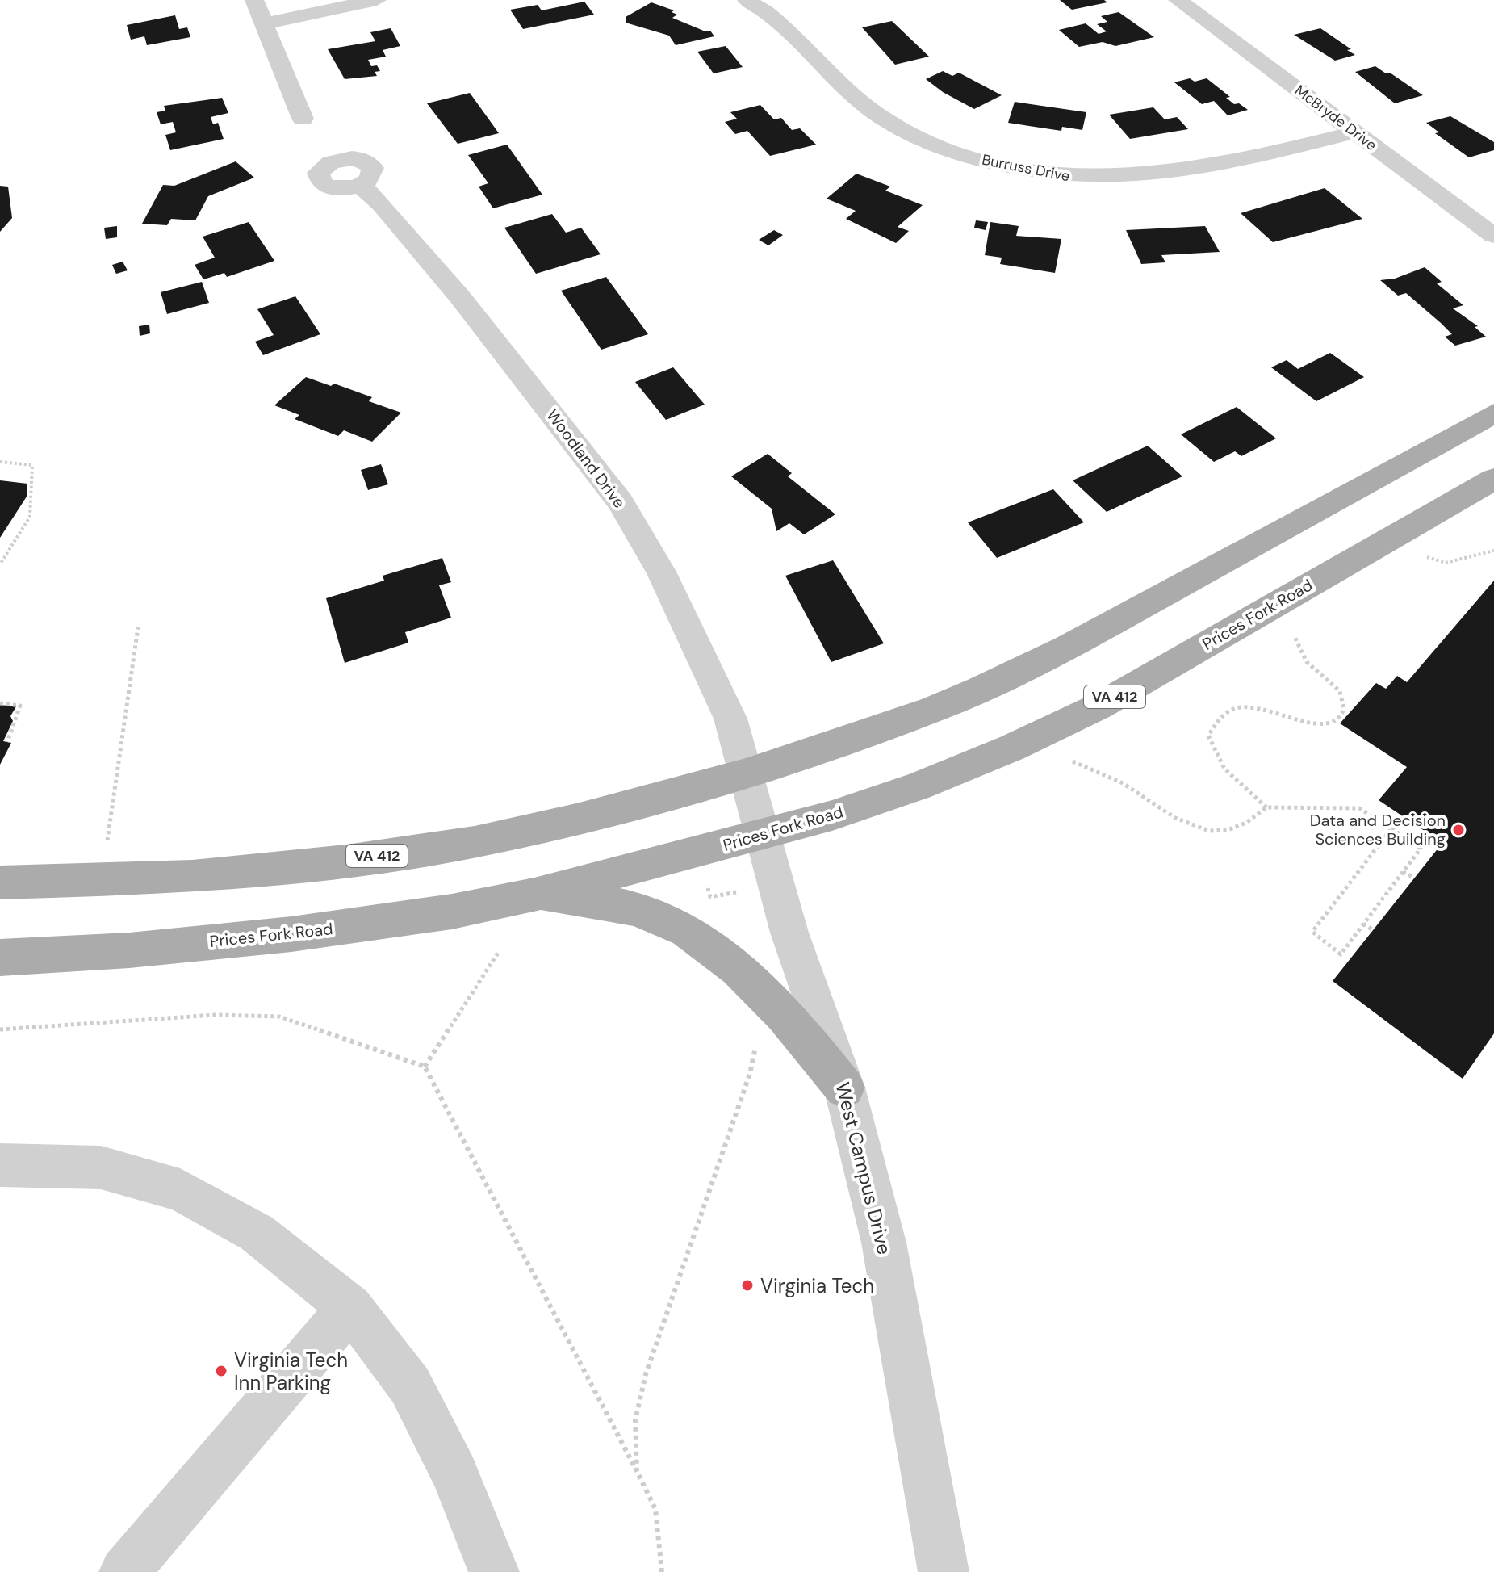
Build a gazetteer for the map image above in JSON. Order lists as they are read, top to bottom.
{
  "streets": {
    "main road": ["Prices Fork Road", "VA 412"],
    "street": [
      "McBryde Drive",
      "Burruss Drive",
      "Woodland Drive",
      "West Campus Drive"
    ]
  },
  "crossings": [
    ["McBryde Drive", "Burruss Drive"],
    ["Woodland Drive", "VA 412"],
    ["Woodland Drive", "West Campus Drive"],
    ["Prices Fork Road", "West Campus Drive"],
    ["VA 412", "West Campus Drive"]
  ],
  "places": ["Data and Decision Sciences Building", "Virginia Tech", "Virginia Tech Inn Parking"]
}
